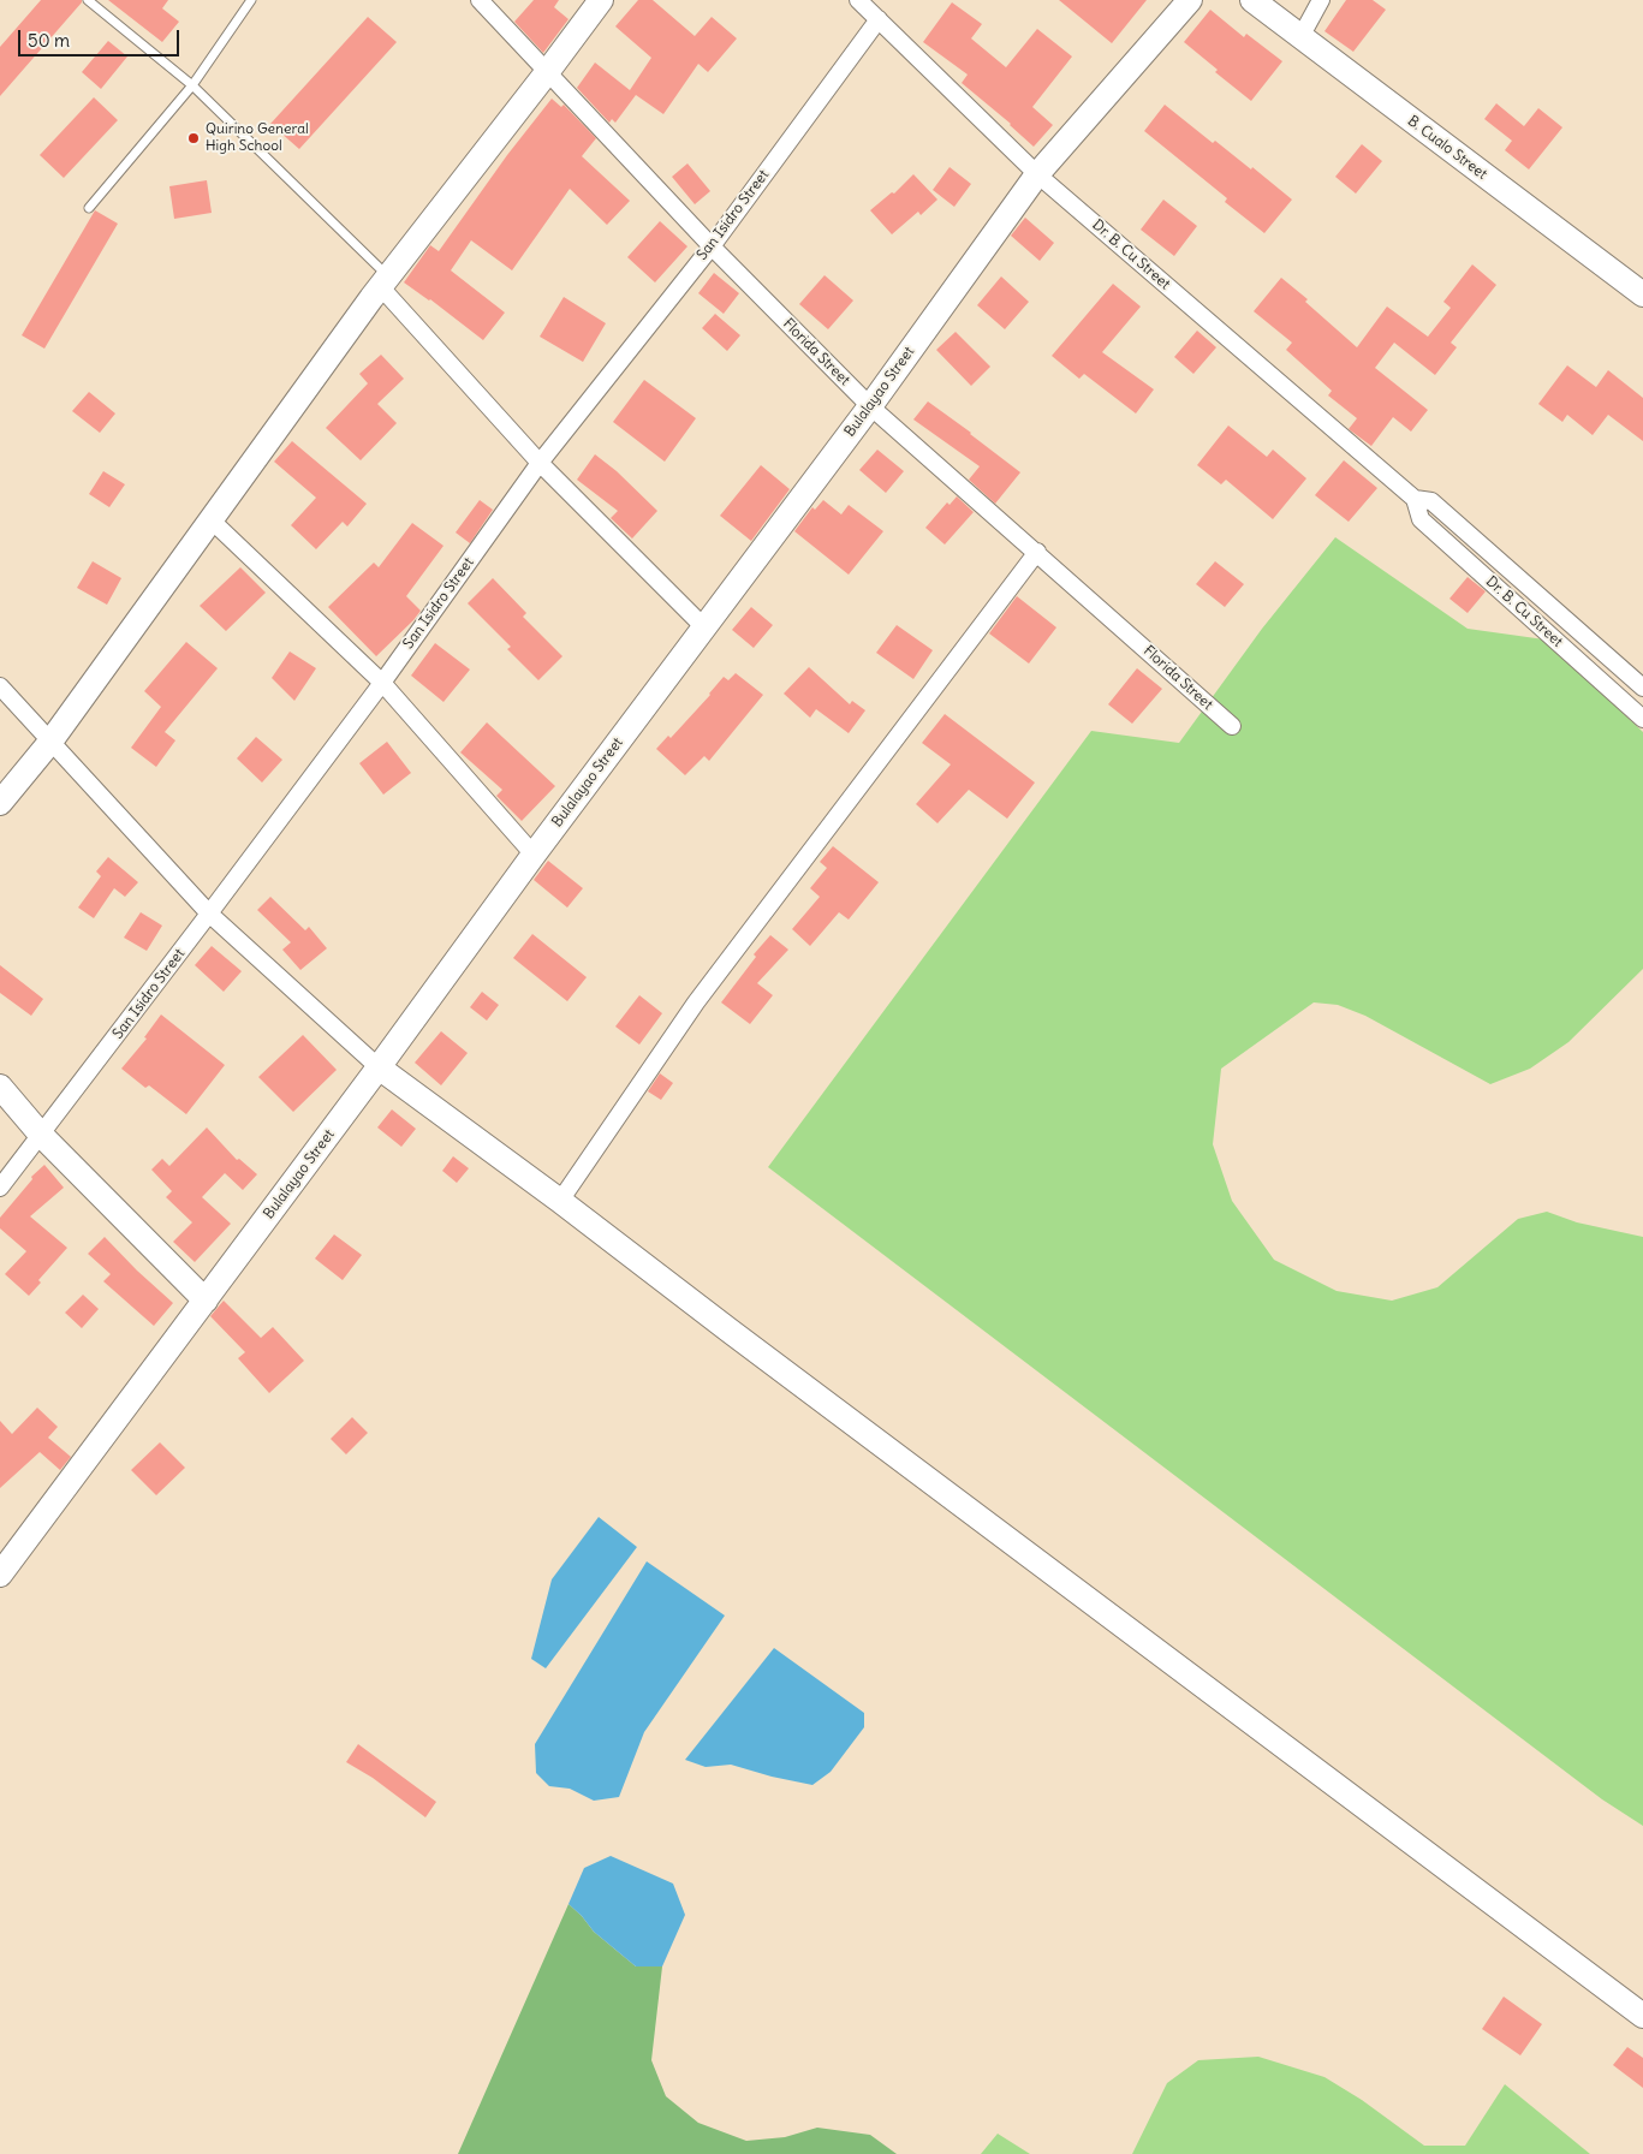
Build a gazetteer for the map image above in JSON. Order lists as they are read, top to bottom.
{
  "streets": {
    "street": [
      "B. Cualo Street",
      "San Isidro Street",
      "Dr. B. Cu Street",
      "Florida Street",
      "Bulalayao Street"
    ]
  },
  "crossings": [
    ["San Isidro Street", "Dr. B. Cu Street"],
    ["San Isidro Street", "Florida Street"],
    ["Dr. B. Cu Street", "Bulalayao Street"],
    ["Florida Street", "Bulalayao Street"]
  ],
  "places": ["Quirino General High School"],
  "scale_bar": "50 m"
}
